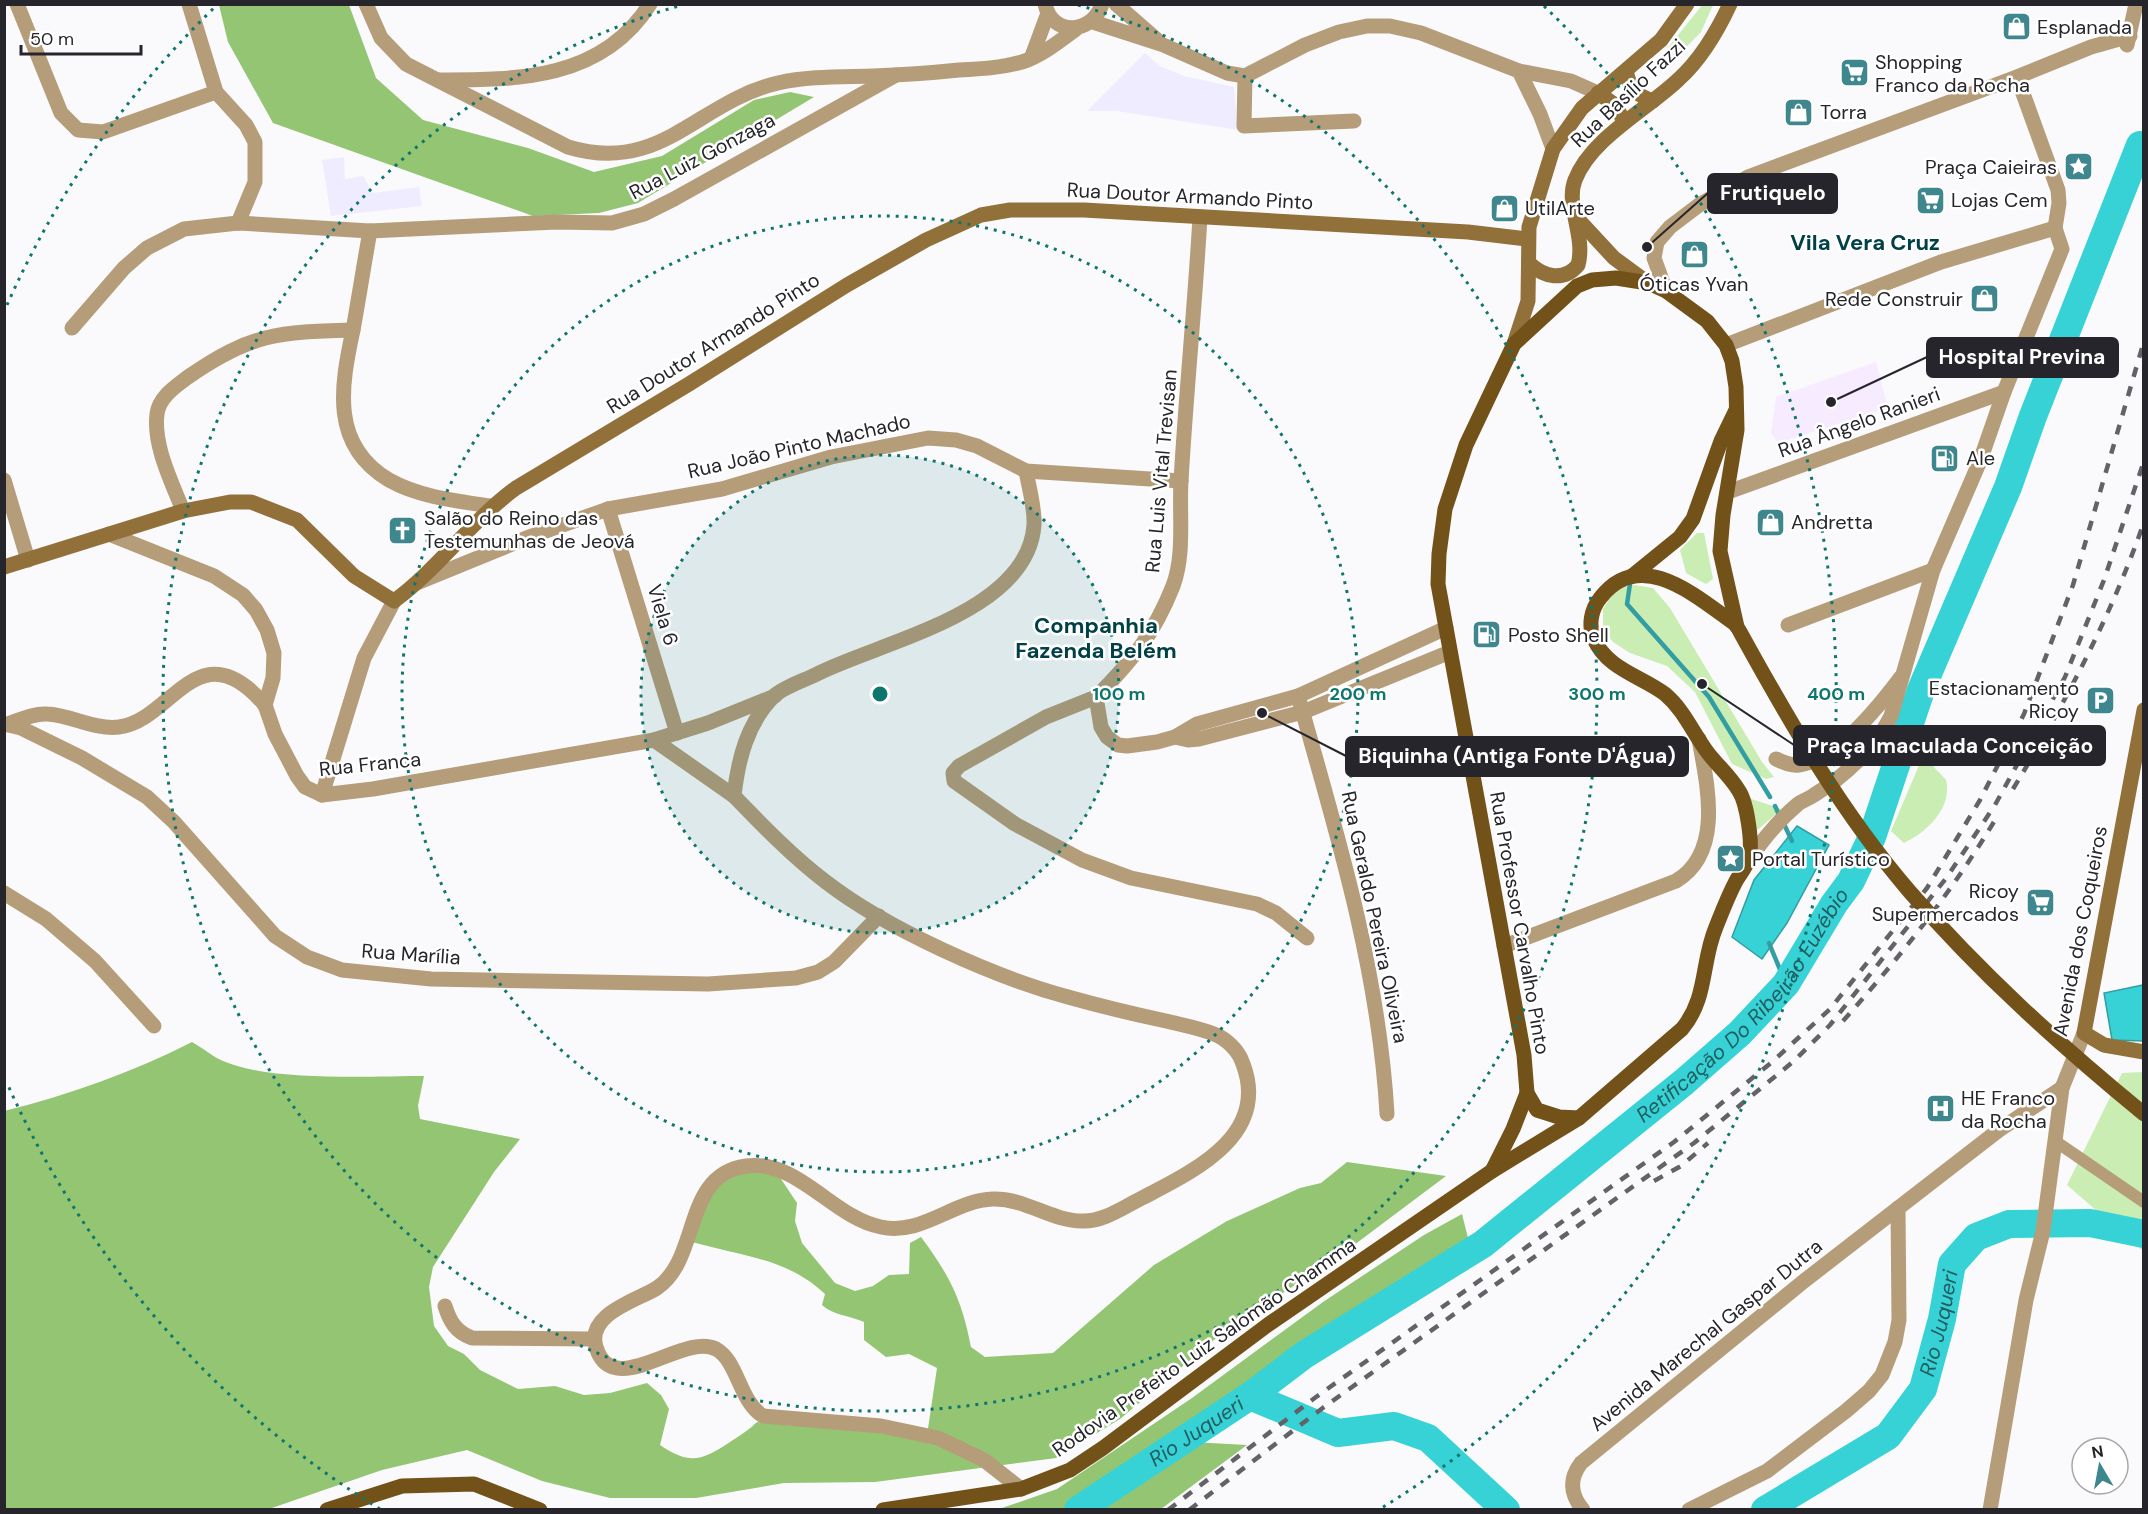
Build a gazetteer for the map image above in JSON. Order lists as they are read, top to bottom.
{
  "streets": {
    "main road": [
      "Rua Basílio Fazzi",
      "Rua Doutor Armando Pinto",
      "Rua Professor Carvalho Pinto",
      "Avenida dos Coqueiros",
      "Rodovia Prefeito Luiz Salomão Chamma"
    ],
    "street": [
      "Rua Luiz Gonzaga",
      "Rua Ângelo Ranieri",
      "Rua João Pinto Machado",
      "Rua Luis Vital Trevisan",
      "Viela 6",
      "Rua Franca",
      "Rua Geraldo Pereira Oliveira",
      "Rua Marília",
      "Avenida Marechal Gaspar Dutra"
    ]
  },
  "crossings": [
    ["Rua Basílio Fazzi", "Rua Doutor Armando Pinto"],
    ["Rua Basílio Fazzi", "Rua Professor Carvalho Pinto"],
    ["Rua Doutor Armando Pinto", "Rua João Pinto Machado"],
    ["Rua Doutor Armando Pinto", "Rua Luis Vital Trevisan"],
    ["Rua João Pinto Machado", "Viela 6"],
    ["Viela 6", "Rua Franca"],
    ["Rua Professor Carvalho Pinto", "Rodovia Prefeito Luiz Salomão Chamma"],
    ["Avenida dos Coqueiros", "Avenida Marechal Gaspar Dutra"]
  ],
  "districts": ["Vila Vera Cruz", "Companhia Fazenda Belém"],
  "water": ["Retificação Do Ribeirão Euzébio", "Rio Juqueri"],
  "places": {
    "shop": [
      "Esplanada",
      "Torra",
      "UtilArte",
      "Óticas Yvan",
      "Rede Construir",
      "Andretta"
    ],
    "supermarket": ["Shopping Franco da Rocha", "Lojas Cem", "Ricoy Supermercados"],
    "place": ["Praça Caieiras", "Portal Turístico"],
    "other": [
      "Frutiquelo",
      "Hospital Previna",
      "Praça Imaculada Conceição",
      "Biquinha (Antiga Fonte D'Água)"
    ],
    "fuel station": ["Ale", "Posto Shell"],
    "church": ["Salão do Reino das Testemunhas de Jeová"],
    "parking": ["Estacionamento Ricoy"],
    "hospital": ["HE Franco da Rocha"]
  },
  "scale_bar": "50 m",
  "north": "top",
  "rings": [
    "100 m",
    "200 m",
    "300 m",
    "400 m"
  ]
}
